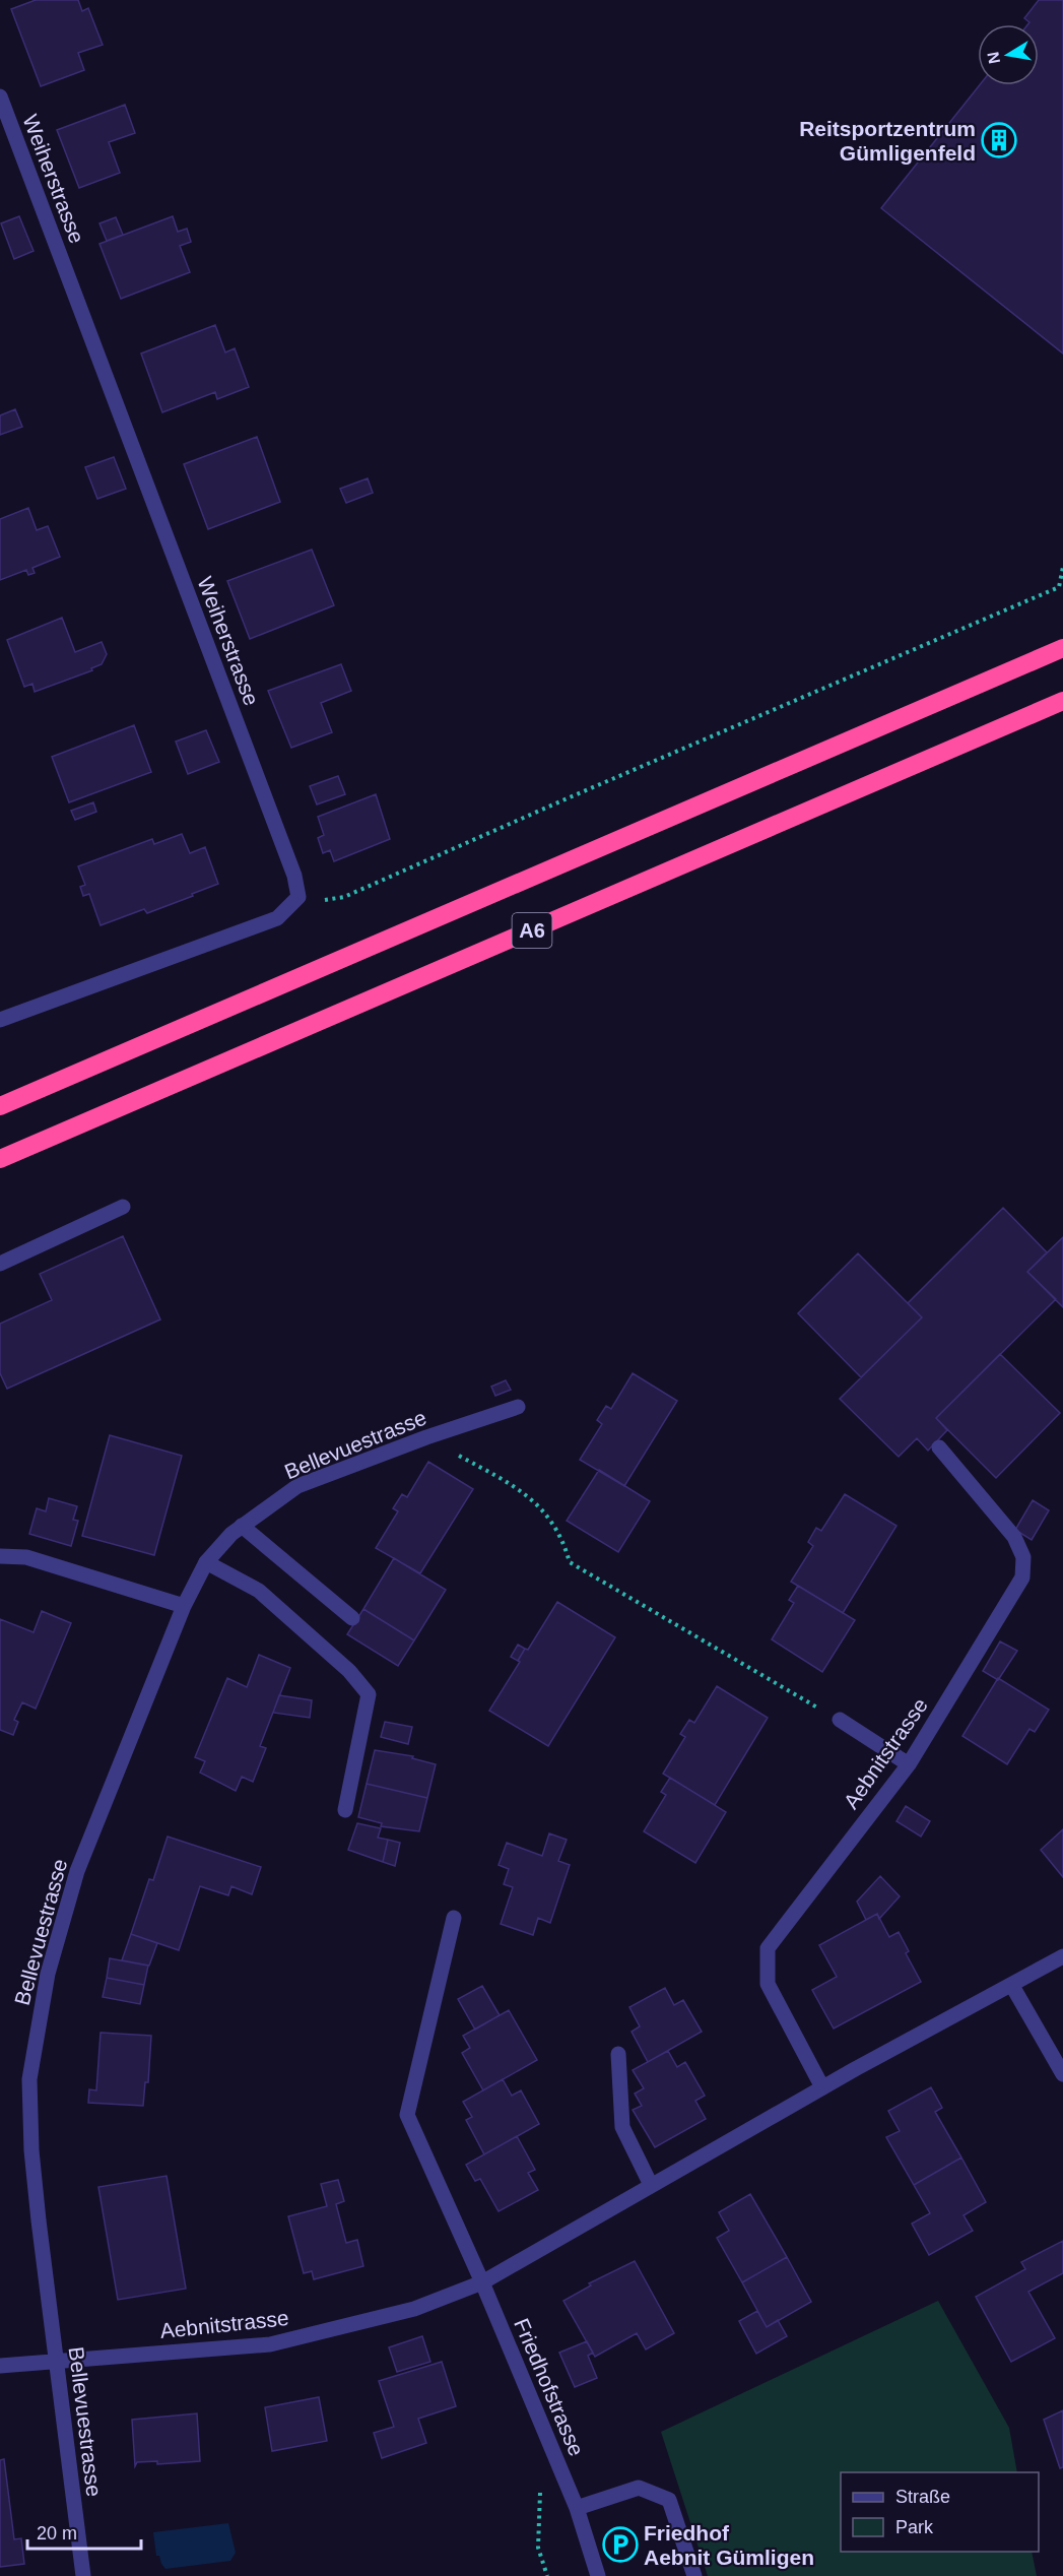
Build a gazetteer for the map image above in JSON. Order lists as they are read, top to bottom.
{
  "streets": {
    "highway": ["A6"],
    "street": [
      "Weiherstrasse",
      "Bellevuestrasse",
      "Aebnitstrasse",
      "Friedhofstrasse"
    ]
  },
  "crossings": [
    ["Bellevuestrasse", "Aebnitstrasse"],
    ["Aebnitstrasse", "Friedhofstrasse"]
  ],
  "places": {
    "building": ["Reitsportzentrum Gümligenfeld"],
    "parking": ["Friedhof Aebnit Gümligen"]
  },
  "legend": ["Straße", "Park"],
  "scale_bar": "20 m",
  "north": "left"
}
